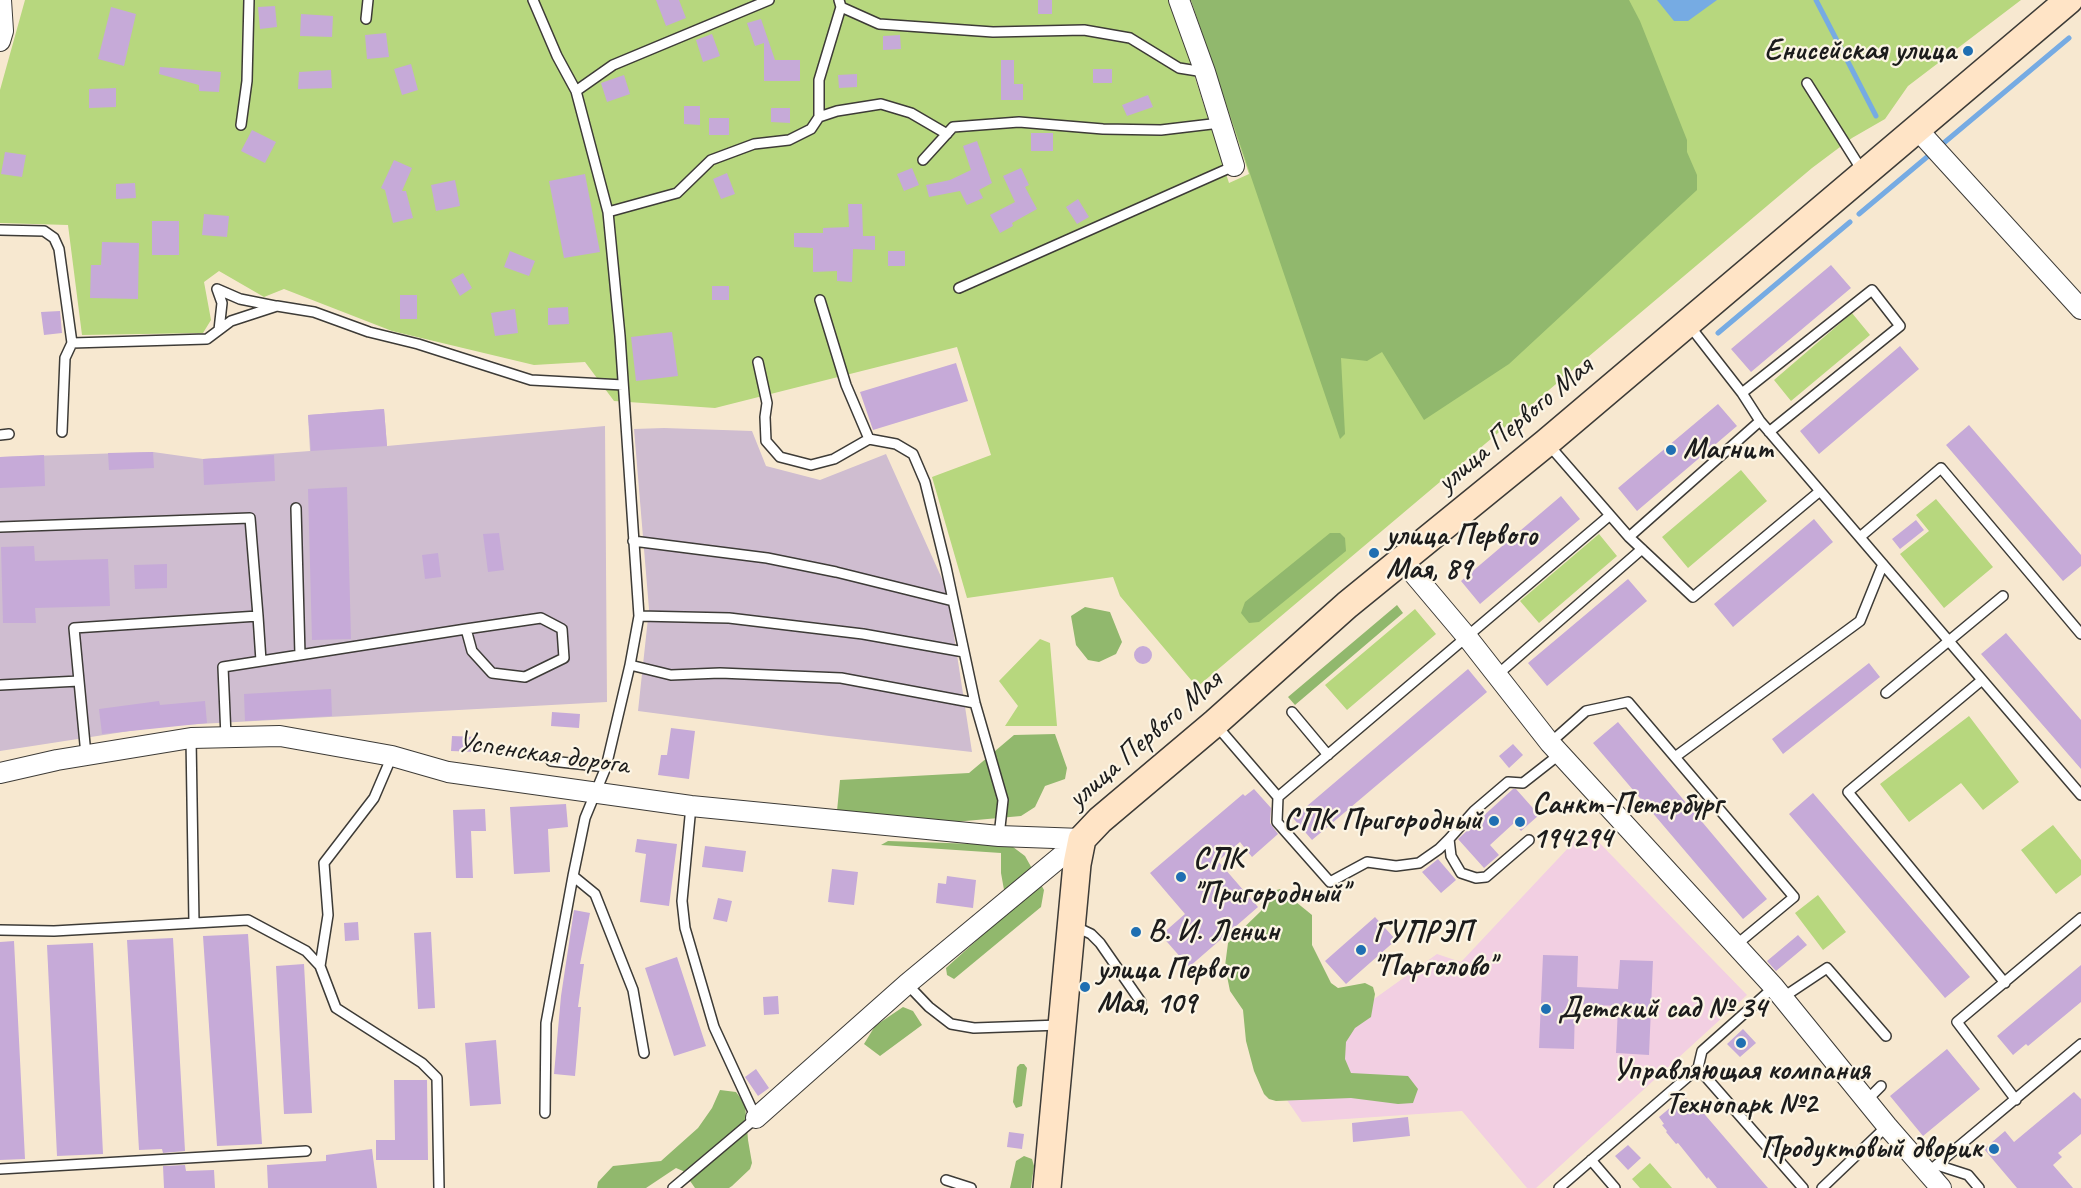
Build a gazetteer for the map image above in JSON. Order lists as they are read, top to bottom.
{
  "streets": {
    "street": ["улица Первого Мая", "Успенская дорога"]
  },
  "crossings": [
    ["улица Первого Мая", "Успенская дорога"]
  ],
  "places": [
    "Енисейская улица",
    "Магнит",
    "улица Первого Мая, 89",
    "СПК Пригородный",
    "Санкт-Петербург 194294",
    "СПК \"Пригородный\"",
    "В. И. Ленин",
    "ГУПРЭП \"Парголово\"",
    "улица Первого Мая, 109",
    "Детский сад № 34",
    "Управляющая компания Технопарк №2",
    "Продуктовый дворик"
  ]
}
